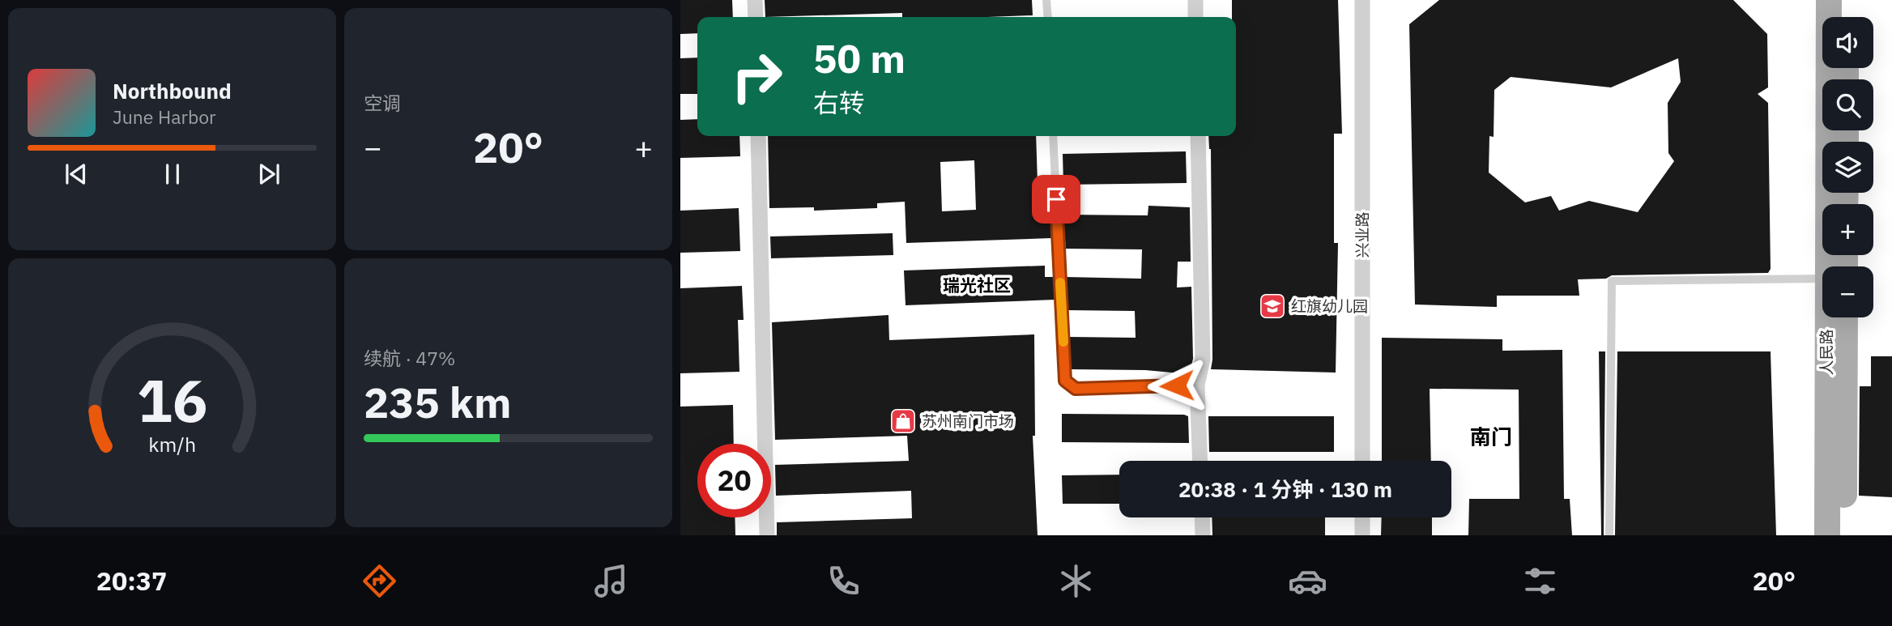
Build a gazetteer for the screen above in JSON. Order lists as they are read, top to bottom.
{
  "streets": {
    "main road": ["人民路"],
    "street": ["兴业路"]
  },
  "districts": ["瑞光社区", "南门"],
  "places": {
    "school or university": ["红旗幼儿园"],
    "shop": ["苏州南门市场"]
  },
  "page": {
    "tile": [
      "空调",
      ["续航 · 47%", "235 km"]
    ],
    "map_buttons": ["+", "−"],
    "turn": ["50 m", "右转"],
    "song": ["Northbound", "June Harbor"],
    "heat": ["−", "20°", "+"],
    "limit": "20",
    "trip": "20:38 · 1 分钟 · 130 m",
    "tabs": ["20:37", "20°"],
    "gauge": ["16", "km/h"]
  }
}
